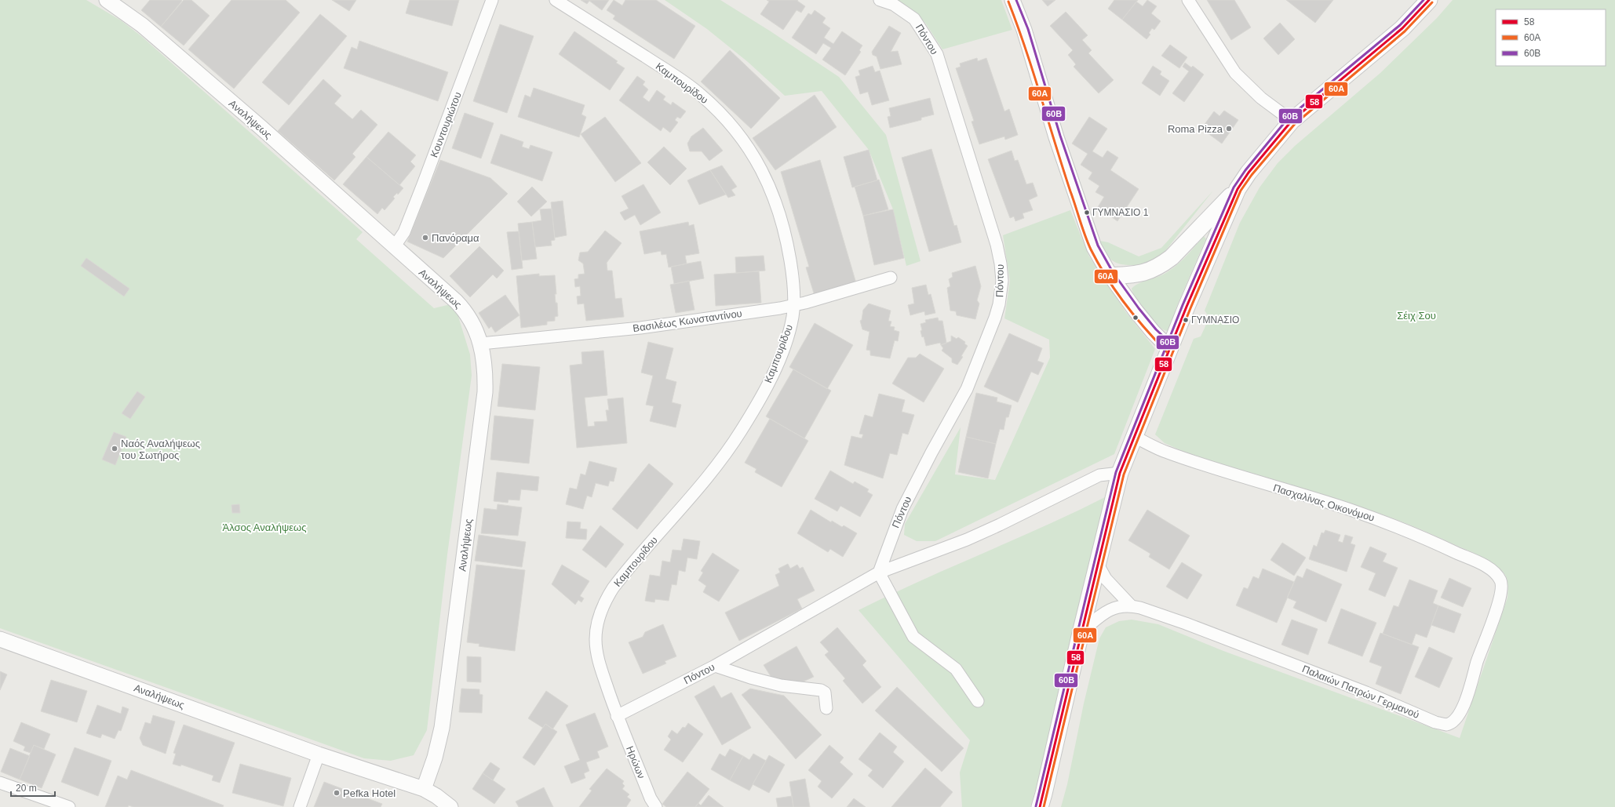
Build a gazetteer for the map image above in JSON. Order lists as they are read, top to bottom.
{
  "streets": {
    "street": [
      "Πόντου",
      "Καμπουρίδου",
      "Αναλήψεως",
      "Κουντουριώτου",
      "Βασιλέως Κωνσταντίνου",
      "Πασχαλίνας Οικονόμου",
      "Παλαιών Πατρών Γερμανού",
      "Ηρώων"
    ]
  },
  "crossings": [
    ["Πόντου", "Καμπουρίδου"],
    ["Πόντου", "Ηρώων"],
    ["Καμπουρίδου", "Βασιλέως Κωνσταντίνου"],
    ["Καμπουρίδου", "Ηρώων"],
    ["Αναλήψεως", "Κουντουριώτου"],
    ["Αναλήψεως", "Βασιλέως Κωνσταντίνου"],
    ["Πασχαλίνας Οικονόμου", "Παλαιών Πατρών Γερμανού"]
  ],
  "parks": ["Σέιχ Σου", "Άλσος Αναλήψεως"],
  "places": [
    "Roma Pizza",
    "ΓΥΜΝΑΣΙΟ 1",
    "Πανόραμα",
    "ΓΥΜΝΑΣΙΟ",
    "Ναός Αναλήψεως του Σωτήρος",
    "Pefka Hotel"
  ],
  "lines": ["transit line 58", "transit line 60Β", "transit line 60Α"],
  "legend": ["58", "60Α", "60Β"],
  "scale_bar": "20 m"
}
